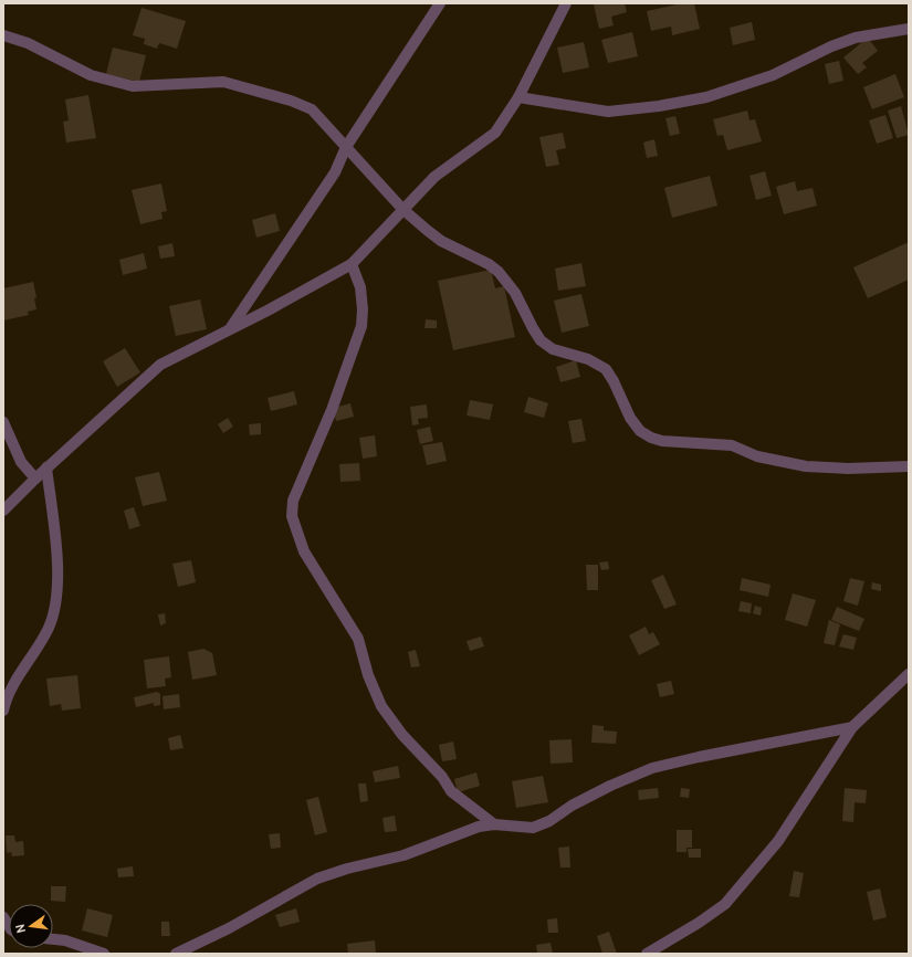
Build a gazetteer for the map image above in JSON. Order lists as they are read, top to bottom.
{
  "north": "left"
}
